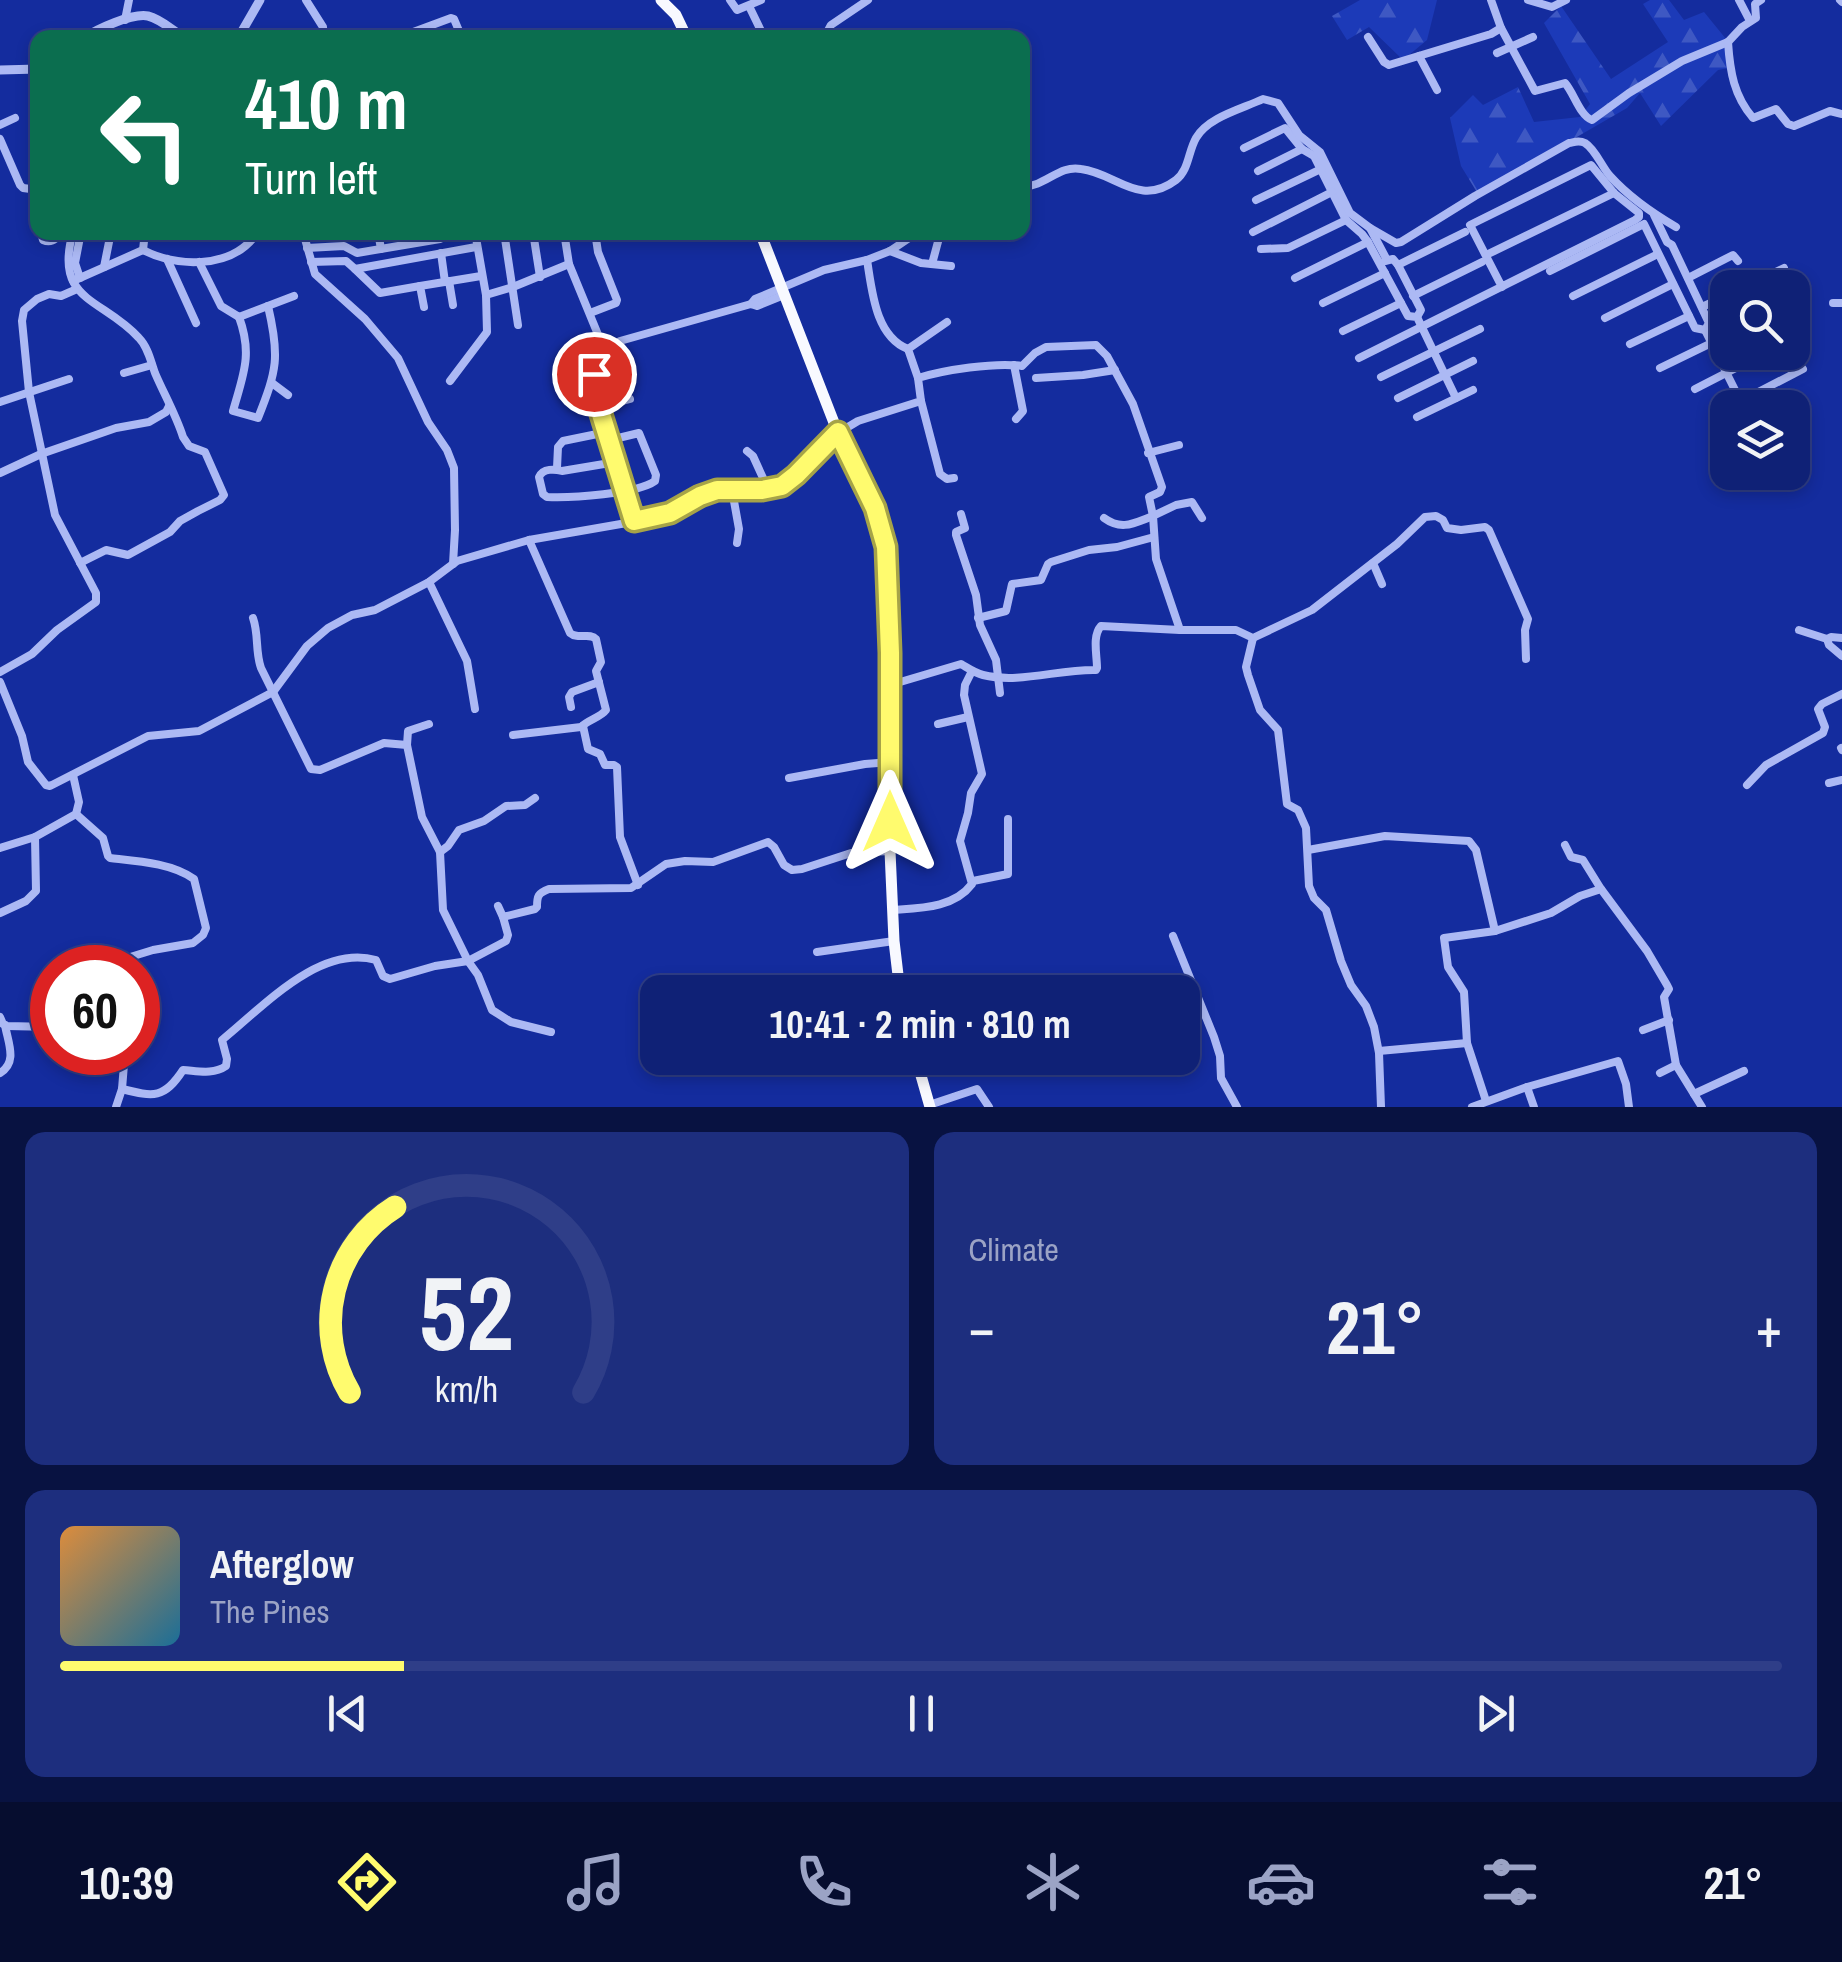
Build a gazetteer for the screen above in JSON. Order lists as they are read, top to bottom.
{
  "page": {
    "turn": ["410 m", "Turn left"],
    "limit": "60",
    "trip": "10:41 · 2 min · 810 m",
    "tile": "Climate",
    "heat": ["−", "21°", "+"],
    "song": ["Afterglow", "The Pines"],
    "tabs": ["10:39", "21°"],
    "gauge": ["52", "km/h"]
  }
}
